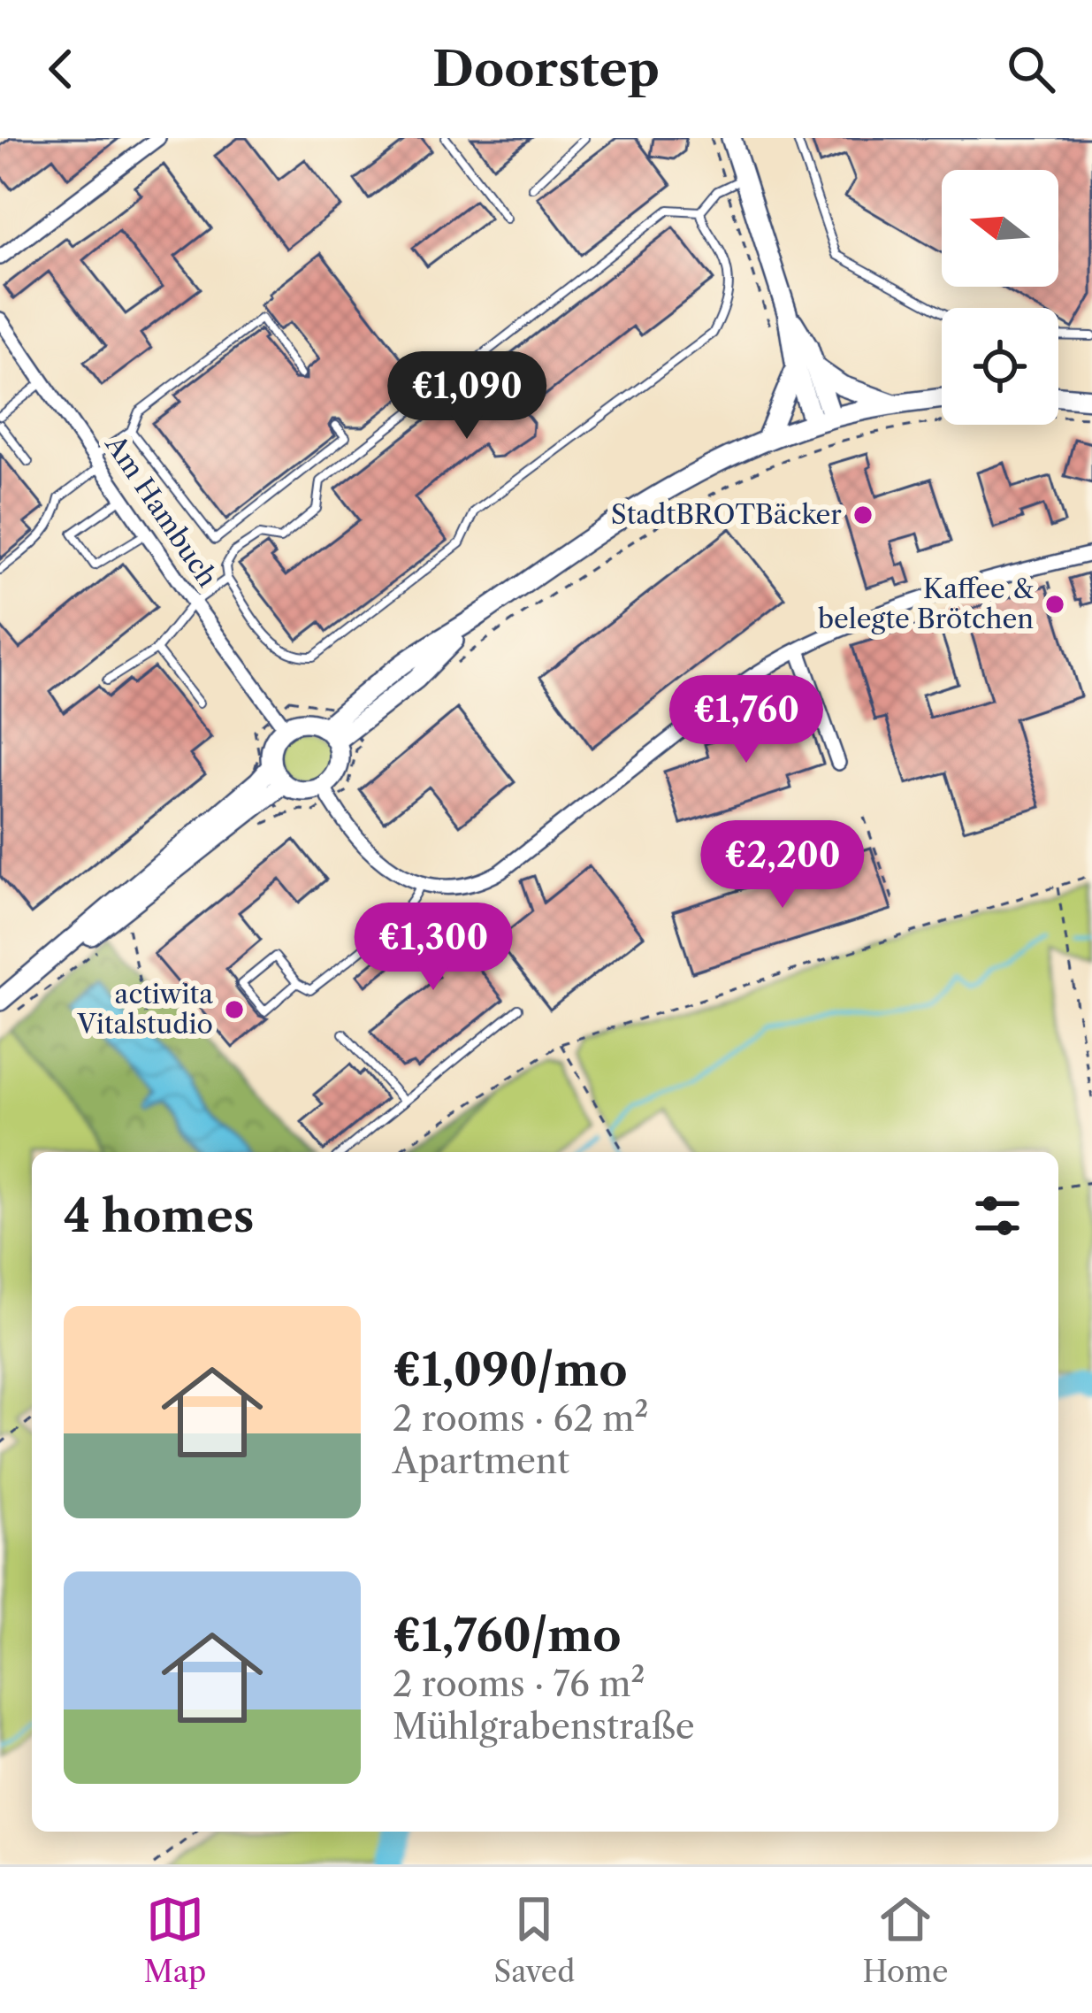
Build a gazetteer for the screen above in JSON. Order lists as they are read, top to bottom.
{
  "streets": {
    "street": ["Am Hambuch"]
  },
  "places": ["StadtBROTBäcker", "Kaffee & belegte Brötchen", "actiwita Vitalstudio"],
  "north": "left",
  "page": {
    "header": "Doorstep",
    "price": [
      "€1,090",
      "€1,760",
      "€2,200",
      "€1,300"
    ],
    "heading": "4 homes",
    "list": [
      {
        "name": "€1,090/mo",
        "note": "2 rooms · 62 m² · Apartment"
      },
      {
        "name": "€1,760/mo",
        "note": "2 rooms · 76 m² · Mühlgrabenstraße"
      }
    ],
    "tabs": ["Map", "Saved", "Home"]
  }
}
